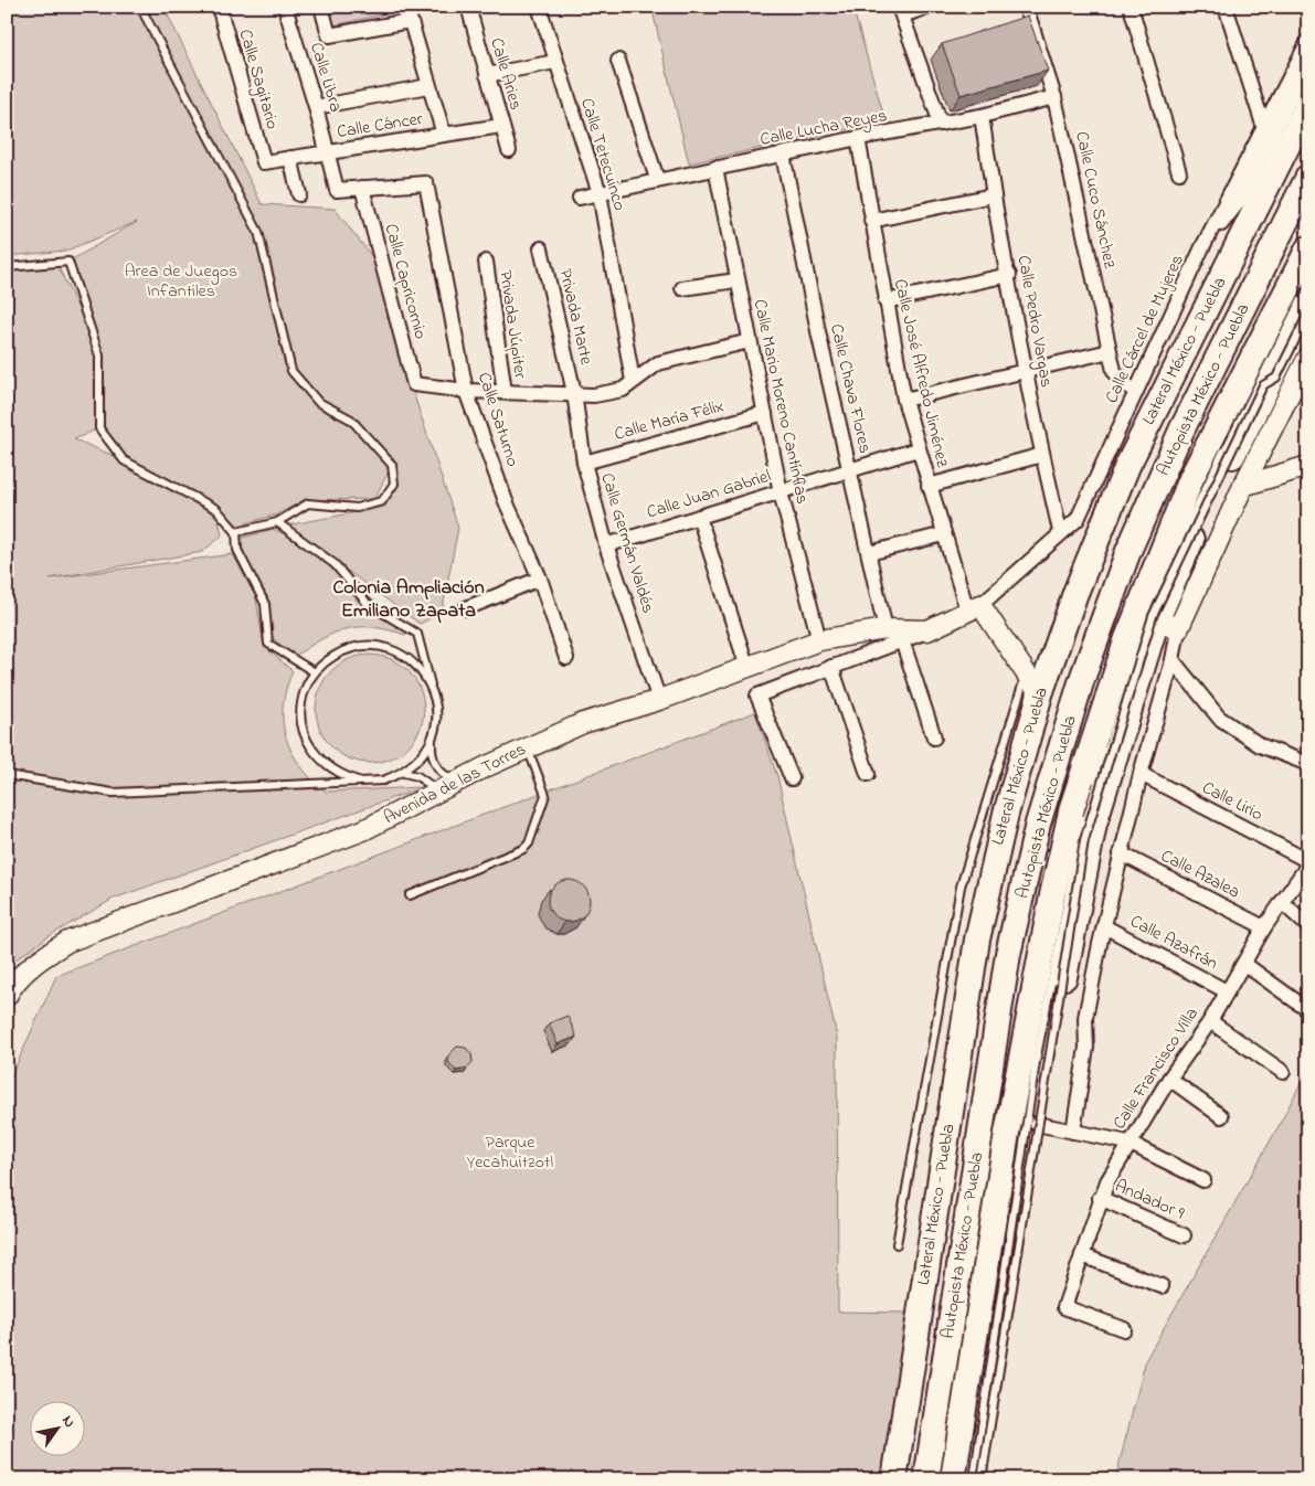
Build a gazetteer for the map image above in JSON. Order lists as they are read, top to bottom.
{
  "streets": {
    "highway": ["Lateral México - Puebla", "Autopista México - Puebla"],
    "street": [
      "Calle Aries",
      "Calle Libra",
      "Calle Sagitario",
      "Calle Cáncer",
      "Calle Lucha Reyes",
      "Calle Tetecuinco",
      "Calle Cuco Sánchez",
      "Calle Capricornio",
      "Privada Marte",
      "Calle Pedro Vargas",
      "Privada Júpiter",
      "Calle Cárcel de Mujeres",
      "Calle José Alfredo Jiménez",
      "Calle Chava Flores",
      "Calle Mario Moreno Cantínflas",
      "Calle Saturno",
      "Calle María Félix",
      "Calle Juan Gabriel",
      "Calle Germán Valdés",
      "Avenida de las Torres",
      "Calle Lirio",
      "Calle Azalea",
      "Calle Azafrán",
      "Calle Francisco Villa",
      "Andador 9"
    ]
  },
  "crossings": [
    ["Calle Aries", "Calle Cáncer"],
    ["Calle Libra", "Calle Cáncer"],
    ["Calle Libra", "Calle Capricornio"],
    ["Calle Libra", "Calle Saturno"],
    ["Calle Sagitario", "Calle Cáncer"],
    ["Calle Lucha Reyes", "Calle Tetecuinco"],
    ["Calle Lucha Reyes", "Calle Cuco Sánchez"],
    ["Calle Lucha Reyes", "Calle Pedro Vargas"],
    ["Calle Lucha Reyes", "Calle José Alfredo Jiménez"],
    ["Calle Lucha Reyes", "Calle Chava Flores"],
    ["Calle Lucha Reyes", "Calle Mario Moreno Cantínflas"],
    ["Calle Cuco Sánchez", "Calle Cárcel de Mujeres"],
    ["Calle Capricornio", "Calle Saturno"],
    ["Privada Marte", "Calle Germán Valdés"],
    ["Calle Pedro Vargas", "Calle Cárcel de Mujeres"],
    ["Calle Cárcel de Mujeres", "Calle José Alfredo Jiménez"],
    ["Calle Cárcel de Mujeres", "Avenida de las Torres"],
    ["Calle José Alfredo Jiménez", "Calle Juan Gabriel"],
    ["Calle José Alfredo Jiménez", "Avenida de las Torres"],
    ["Calle Chava Flores", "Calle Juan Gabriel"],
    ["Calle Chava Flores", "Avenida de las Torres"],
    ["Calle Mario Moreno Cantínflas", "Calle María Félix"],
    ["Calle Mario Moreno Cantínflas", "Calle Juan Gabriel"],
    ["Calle Mario Moreno Cantínflas", "Avenida de las Torres"],
    ["Calle María Félix", "Calle Germán Valdés"],
    ["Calle Juan Gabriel", "Calle Germán Valdés"],
    ["Calle Germán Valdés", "Avenida de las Torres"],
    ["Calle Lirio", "Calle Francisco Villa"],
    ["Calle Azalea", "Calle Francisco Villa"],
    ["Calle Azafrán", "Calle Francisco Villa"],
    ["Calle Francisco Villa", "Andador 9"]
  ],
  "districts": ["Colonia Ampliación Emiliano Zapata"],
  "parks": ["Area de Juegos Infantiles", "Parque Yecahuitzotl"],
  "north": "top right"
}
